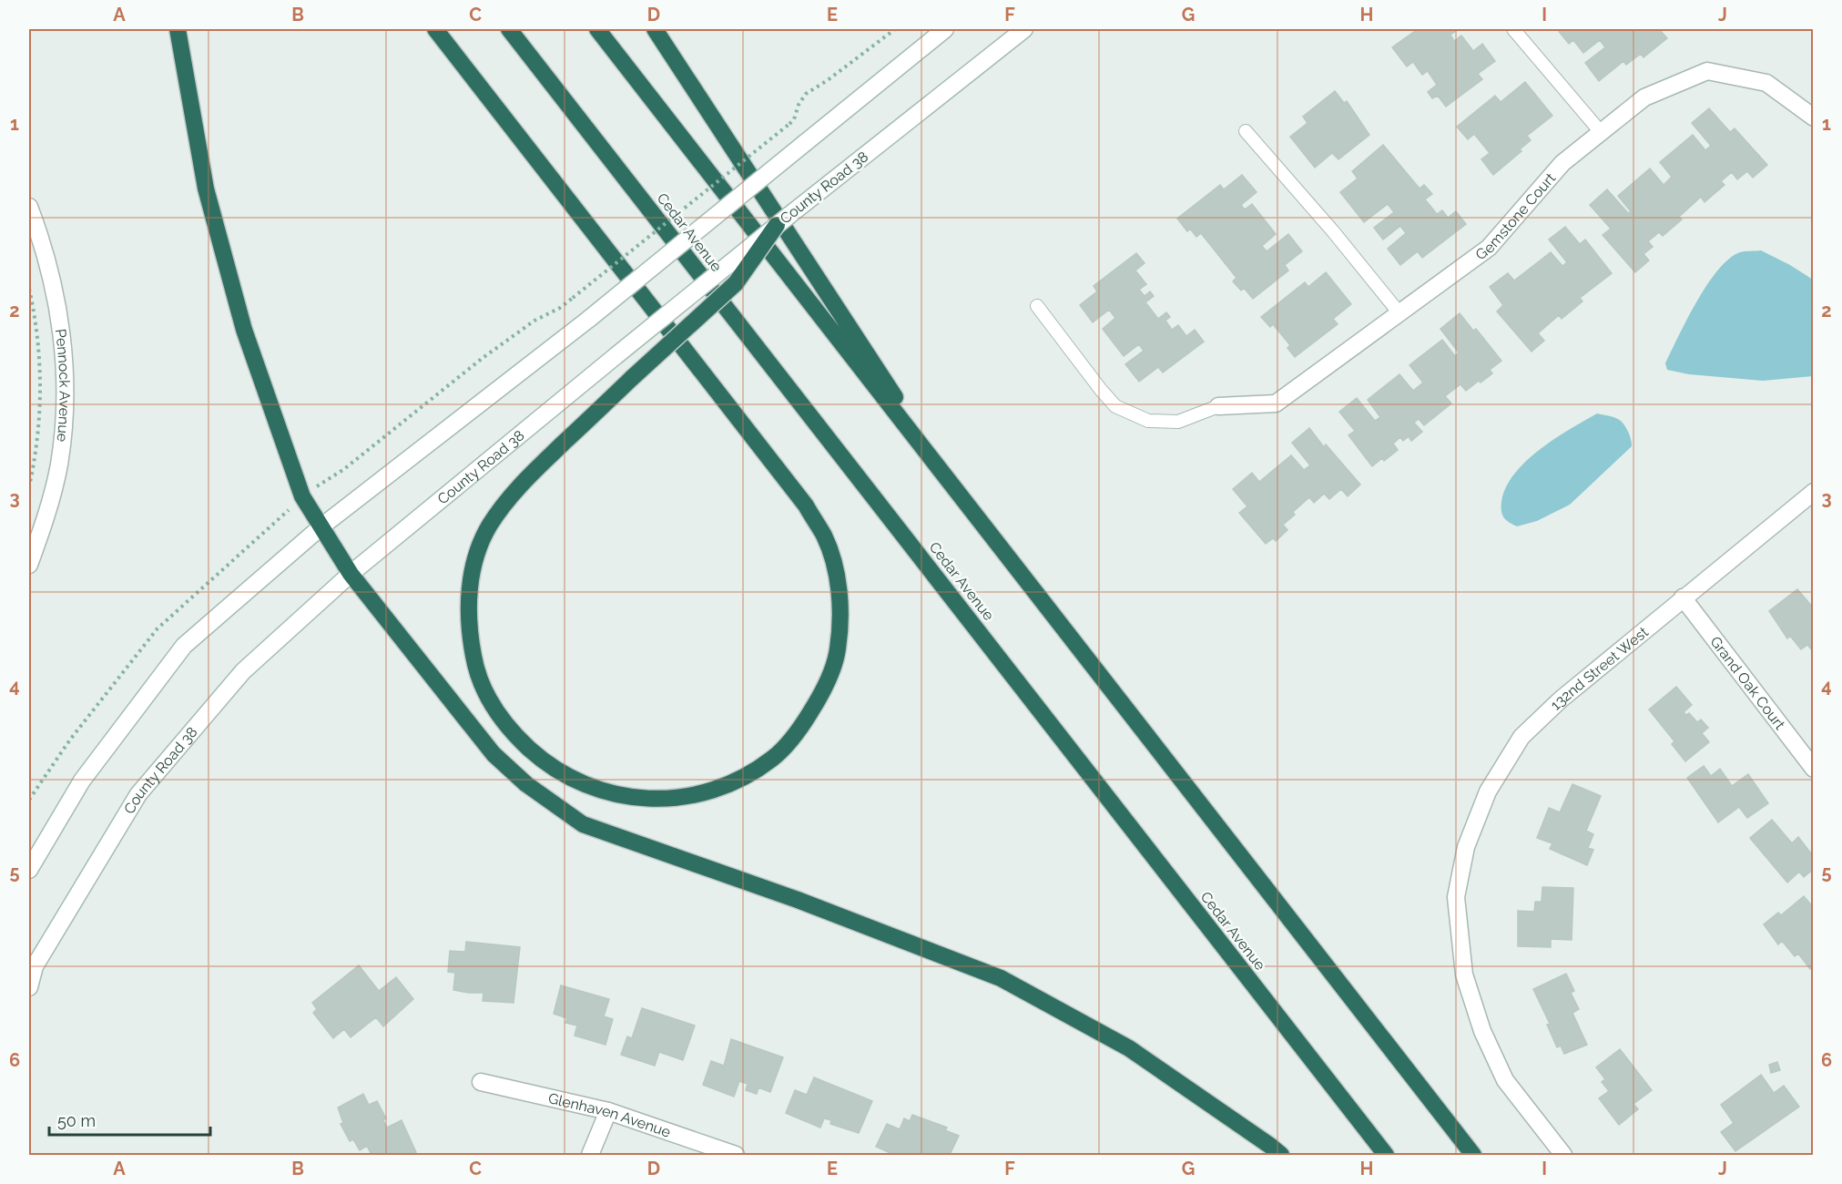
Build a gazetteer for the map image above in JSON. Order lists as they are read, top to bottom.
{
  "streets": {
    "highway": ["Cedar Avenue"],
    "main road": [
      "County Road 38",
      "Gemstone Court",
      "Pennock Avenue",
      "132nd Street West",
      "Grand Oak Court",
      "Glenhaven Avenue"
    ]
  },
  "crossings": [
    ["132nd Street West", "Grand Oak Court"]
  ],
  "scale_bar": "50 m",
  "grid": {
    "columns": [
      "A",
      "B",
      "C",
      "D",
      "E",
      "F",
      "G",
      "H",
      "I",
      "J"
    ],
    "rows": [
      "1",
      "2",
      "3",
      "4",
      "5",
      "6"
    ]
  }
}
